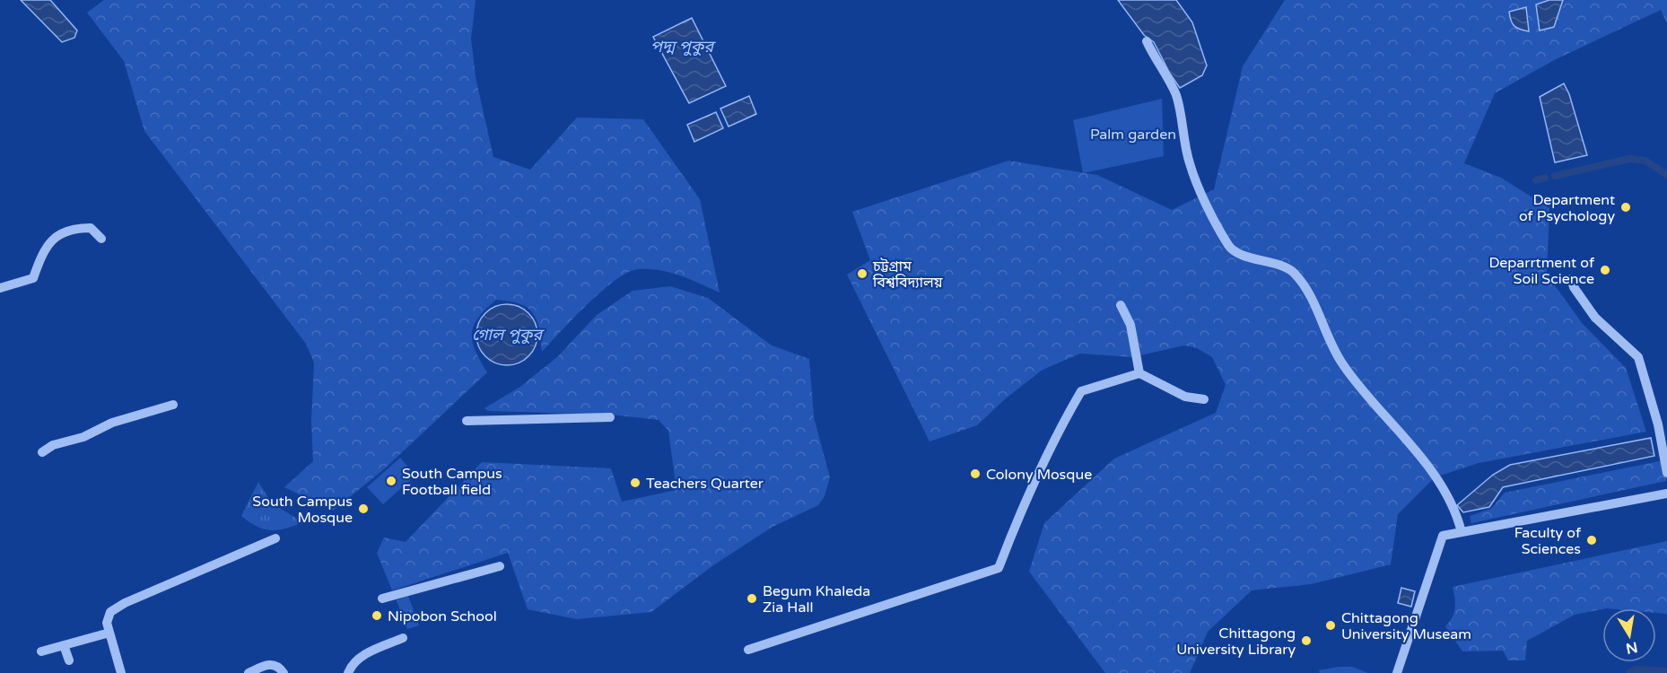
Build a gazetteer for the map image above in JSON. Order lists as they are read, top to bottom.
{
  "water": ["পদ্ম পুকুর", "গোল পুকুর"],
  "parks": ["Palm garden"],
  "places": [
    "Department of Psychology",
    "Deparrtment of Soil Science",
    "চট্টগ্রাম বিশ্ববিদ্যালয়",
    "Colony Mosque",
    "South Campus Football field",
    "Teachers Quarter",
    "South Campus Mosque",
    "Faculty of Sciences",
    "Begum Khaleda Zia Hall",
    "Nipobon School",
    "Chittagong University Museam",
    "Chittagong University Library"
  ],
  "north": "bottom"
}
